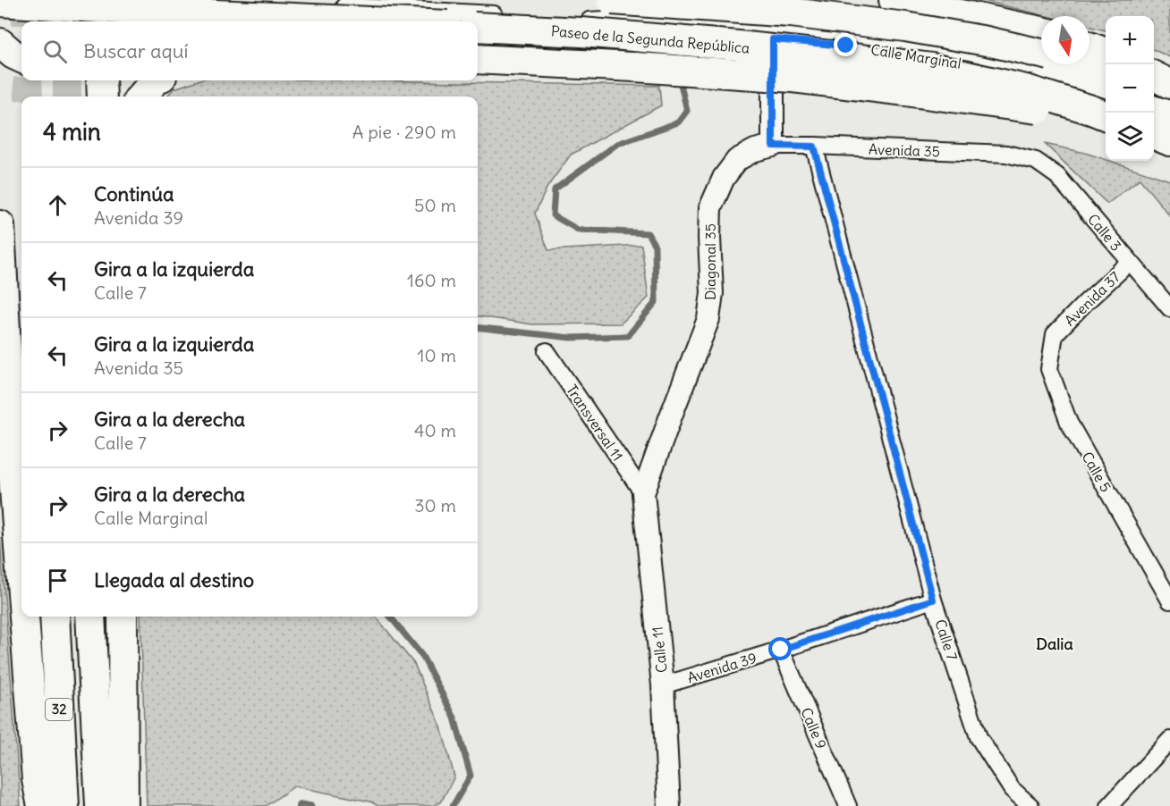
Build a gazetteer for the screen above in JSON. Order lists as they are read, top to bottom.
{
  "streets": {
    "highway": ["Paseo de la Segunda República", "32"],
    "street": [
      "Calle Marginal",
      "Avenida 35",
      "Calle 3",
      "Diagonal 35",
      "Avenida 37",
      "Transversal 11",
      "Calle 5",
      "Calle 7",
      "Calle 11",
      "Avenida 39",
      "Calle 9"
    ]
  },
  "crossings": [
    ["Avenida 35", "Calle 3"],
    ["Avenida 35", "Diagonal 35"],
    ["Avenida 35", "Calle 7"],
    ["Calle 3", "Avenida 37"],
    ["Diagonal 35", "Transversal 11"],
    ["Diagonal 35", "Calle 11"],
    ["Avenida 37", "Calle 5"],
    ["Transversal 11", "Calle 11"],
    ["Calle 7", "Avenida 39"],
    ["Calle 11", "Avenida 39"],
    ["Avenida 39", "Calle 9"]
  ],
  "districts": ["Dalia"],
  "north": "bottom",
  "page": {
    "map_buttons": ["+", "−"],
    "search": "Buscar aquí",
    "heading": ["4 min", "A pie · 290 m"],
    "list": [
      ["Continúa", "Avenida 39", "50 m"],
      ["Gira a la izquierda", "Calle 7", "160 m"],
      ["Gira a la izquierda", "Avenida 35", "10 m"],
      ["Gira a la derecha", "Calle 7", "40 m"],
      ["Gira a la derecha", "Calle Marginal", "30 m"],
      "Llegada al destino"
    ]
  }
}
